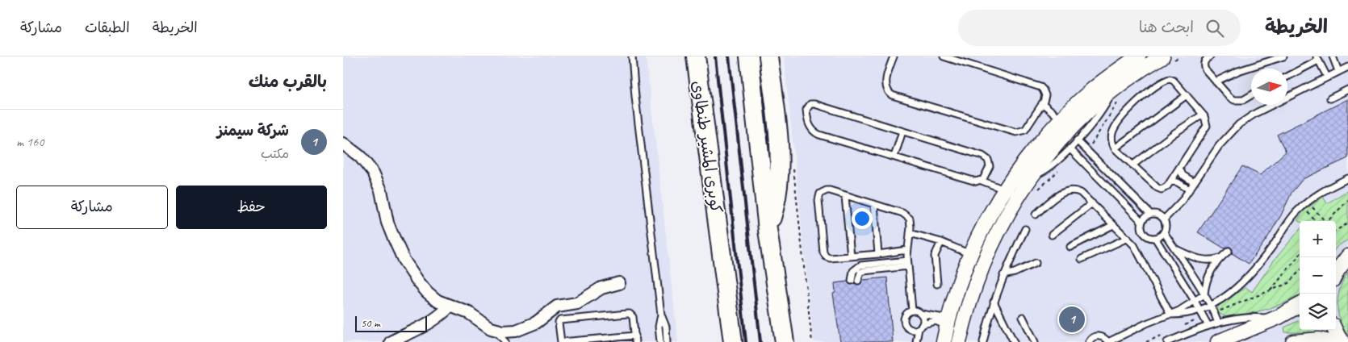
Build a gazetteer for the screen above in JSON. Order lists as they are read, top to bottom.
{
  "streets": {
    "highway": ["كوبرى المشير طنطاوى"]
  },
  "scale_bar": "50 m",
  "north": "right",
  "page": {
    "header": "الخريطة",
    "search": "ابحث هنا",
    "nav": ["الخريطة", "الطبقات", "مشاركة"],
    "heading": "بالقرب منك",
    "list": [
      {
        "mark": "1",
        "name": "شركة سيمنز",
        "note": "مكتب",
        "value": "160 m"
      }
    ],
    "buttons": ["حفظ", "مشاركة"],
    "map_buttons": ["+", "−"],
    "pins": "1",
    "scale": "50 m"
  }
}
